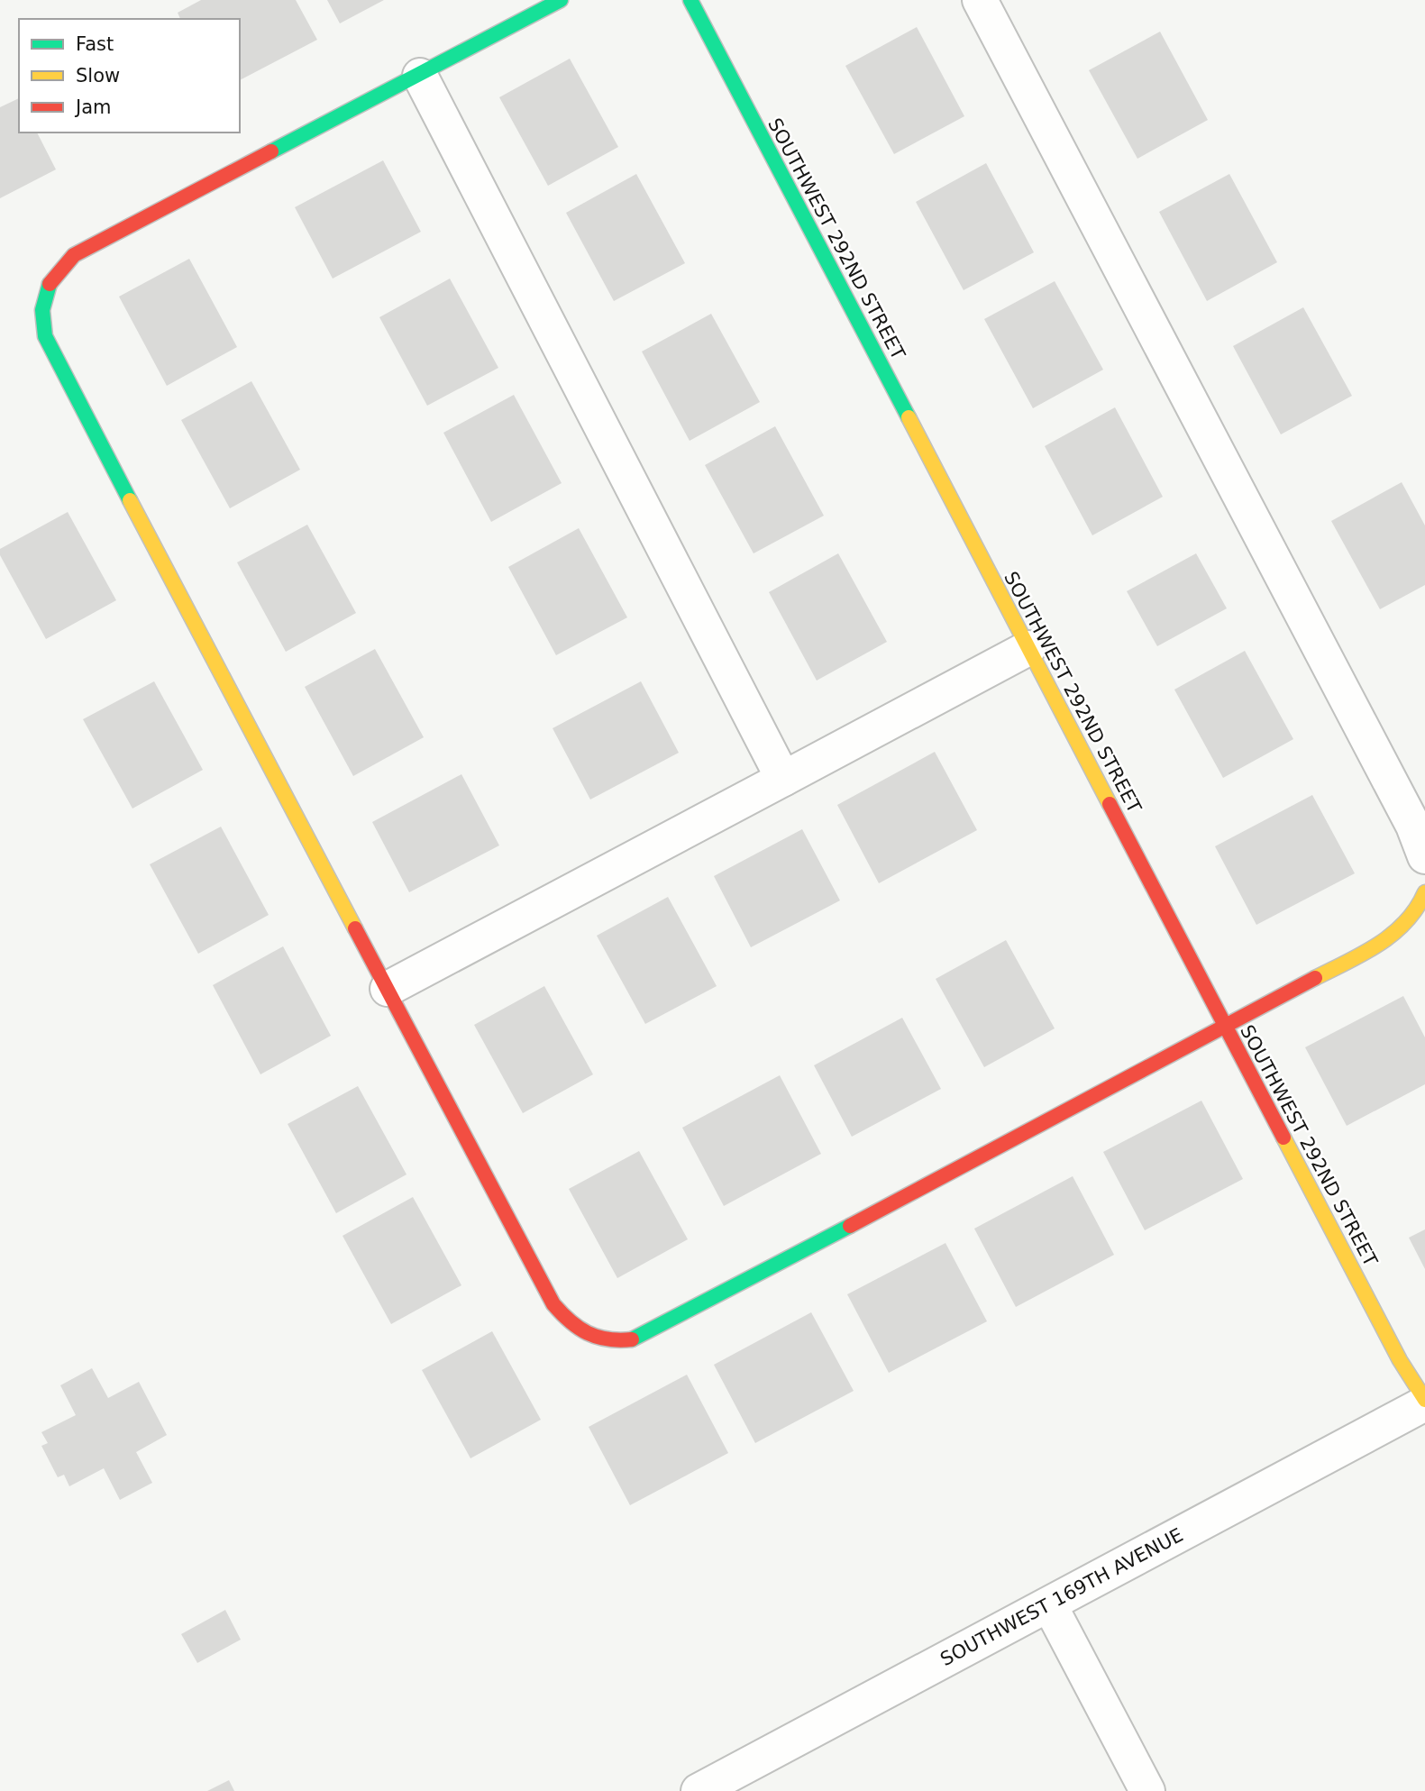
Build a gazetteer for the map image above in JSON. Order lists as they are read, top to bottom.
{
  "streets": {
    "street": ["SOUTHWEST 292ND STREET", "SOUTHWEST 169TH AVENUE"]
  },
  "crossings": [
    ["SOUTHWEST 292ND STREET", "SOUTHWEST 169TH AVENUE"]
  ],
  "legend": ["Fast", "Slow", "Jam"]
}
